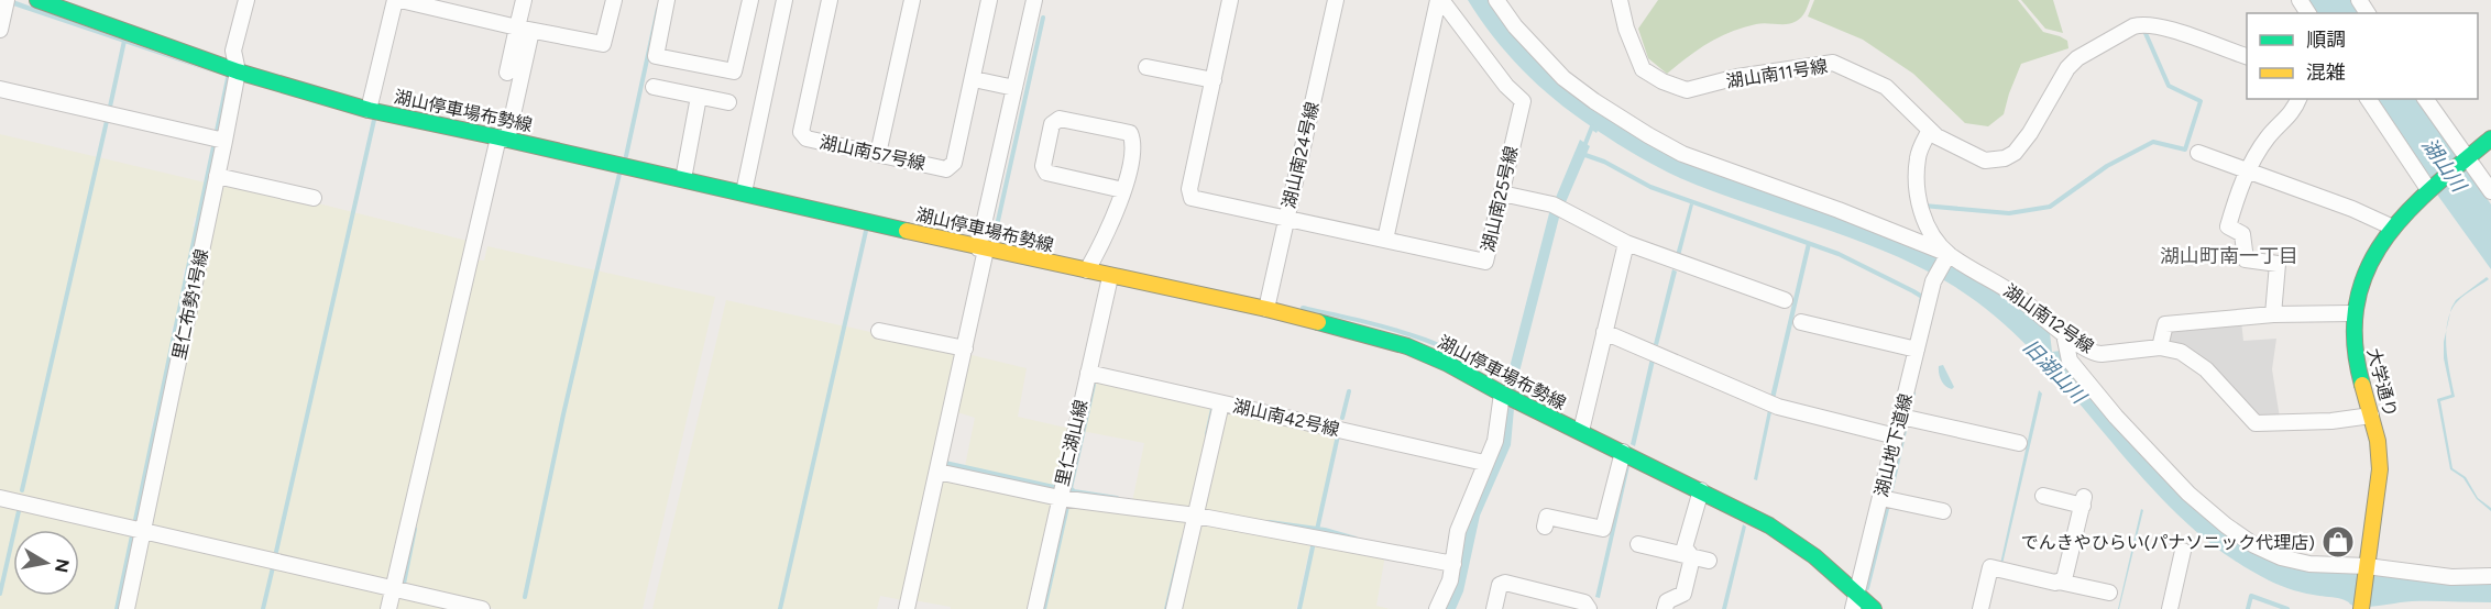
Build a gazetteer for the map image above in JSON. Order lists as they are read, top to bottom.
{
  "streets": {
    "main road": ["湖山停車場布勢線", "大学通り"],
    "street": [
      "湖山南11号線",
      "湖山南57号線",
      "湖山南24号線",
      "湖山南25号線",
      "里仁布勢1号線",
      "湖山南12号線",
      "湖山南42号線",
      "里仁湖山線",
      "湖山地下道線"
    ]
  },
  "crossings": [
    ["湖山南11号線", "湖山南12号線"],
    ["湖山停車場布勢線", "湖山南24号線"],
    ["湖山停車場布勢線", "里仁布勢1号線"],
    ["湖山停車場布勢線", "里仁湖山線"],
    ["湖山停車場布勢線", "湖山地下道線"],
    ["湖山南24号線", "湖山南25号線"],
    ["湖山南12号線", "湖山地下道線"],
    ["湖山南42号線", "里仁湖山線"]
  ],
  "districts": ["湖山町南一丁目"],
  "water": ["湖山川", "旧湖山川"],
  "places": {
    "shop": ["でんきやひらい(パナソニック代理店)"]
  },
  "legend": ["順調", "混雑"],
  "north": "right"
}
